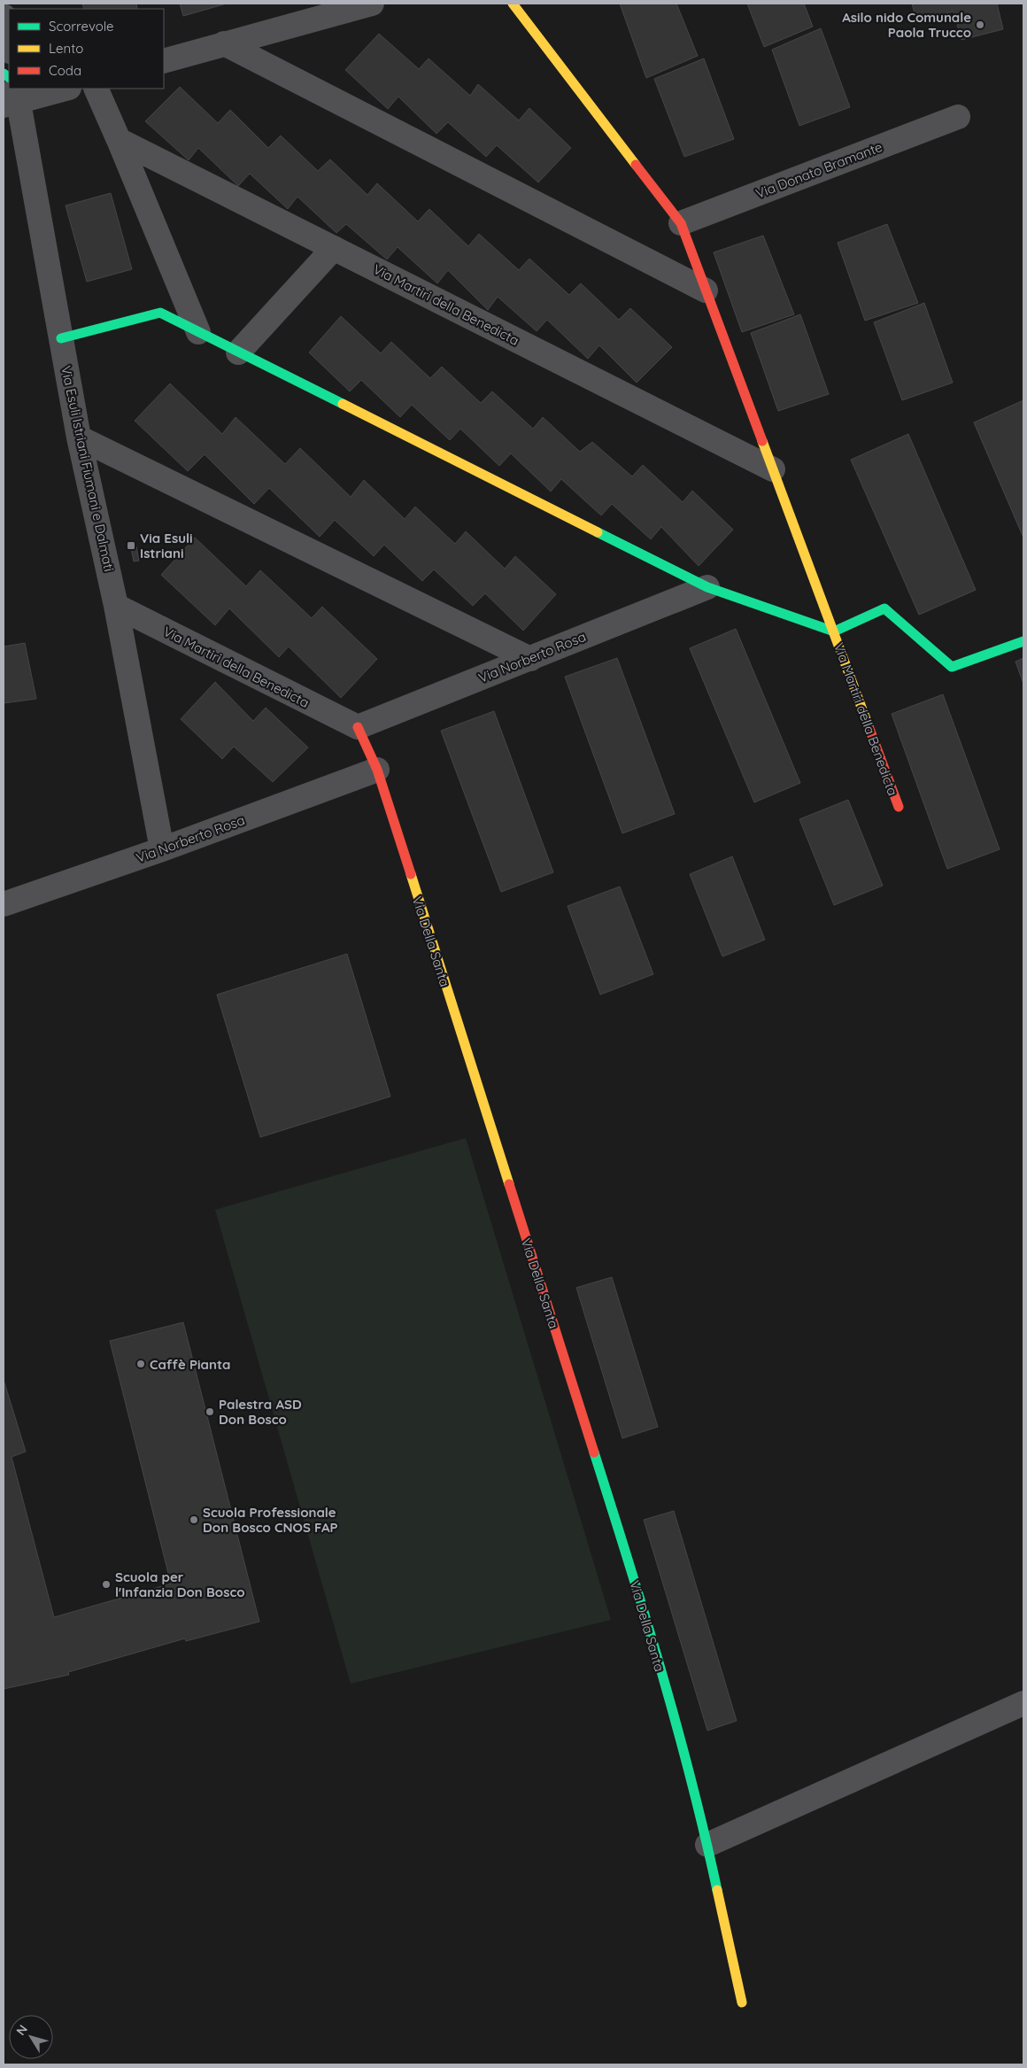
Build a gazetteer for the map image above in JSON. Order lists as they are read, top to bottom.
{
  "streets": {
    "street": [
      "Via Donato Bramante",
      "Via Martiri della Benedicta",
      "Via Esuli Istriani Fiumani e Dalmati",
      "Via Norberto Rosa",
      "Via Della Santa"
    ]
  },
  "crossings": [
    ["Via Donato Bramante", "Via Martiri della Benedicta"],
    ["Via Martiri della Benedicta", "Via Esuli Istriani Fiumani e Dalmati"],
    ["Via Martiri della Benedicta", "Via Norberto Rosa"],
    ["Via Martiri della Benedicta", "Via Della Santa"],
    ["Via Esuli Istriani Fiumani e Dalmati", "Via Norberto Rosa"],
    ["Via Norberto Rosa", "Via Della Santa"]
  ],
  "places": {
    "other": [
      "Asilo nido Comunale Paola Trucco",
      "Caffè Pianta",
      "Palestra ASD Don Bosco",
      "Scuola Professionale Don Bosco CNOS FAP",
      "Scuola per l'Infanzia Don Bosco"
    ],
    "transit": ["Via Esuli Istriani"]
  },
  "legend": ["Scorrevole", "Lento", "Coda"],
  "north": "top left"
}
